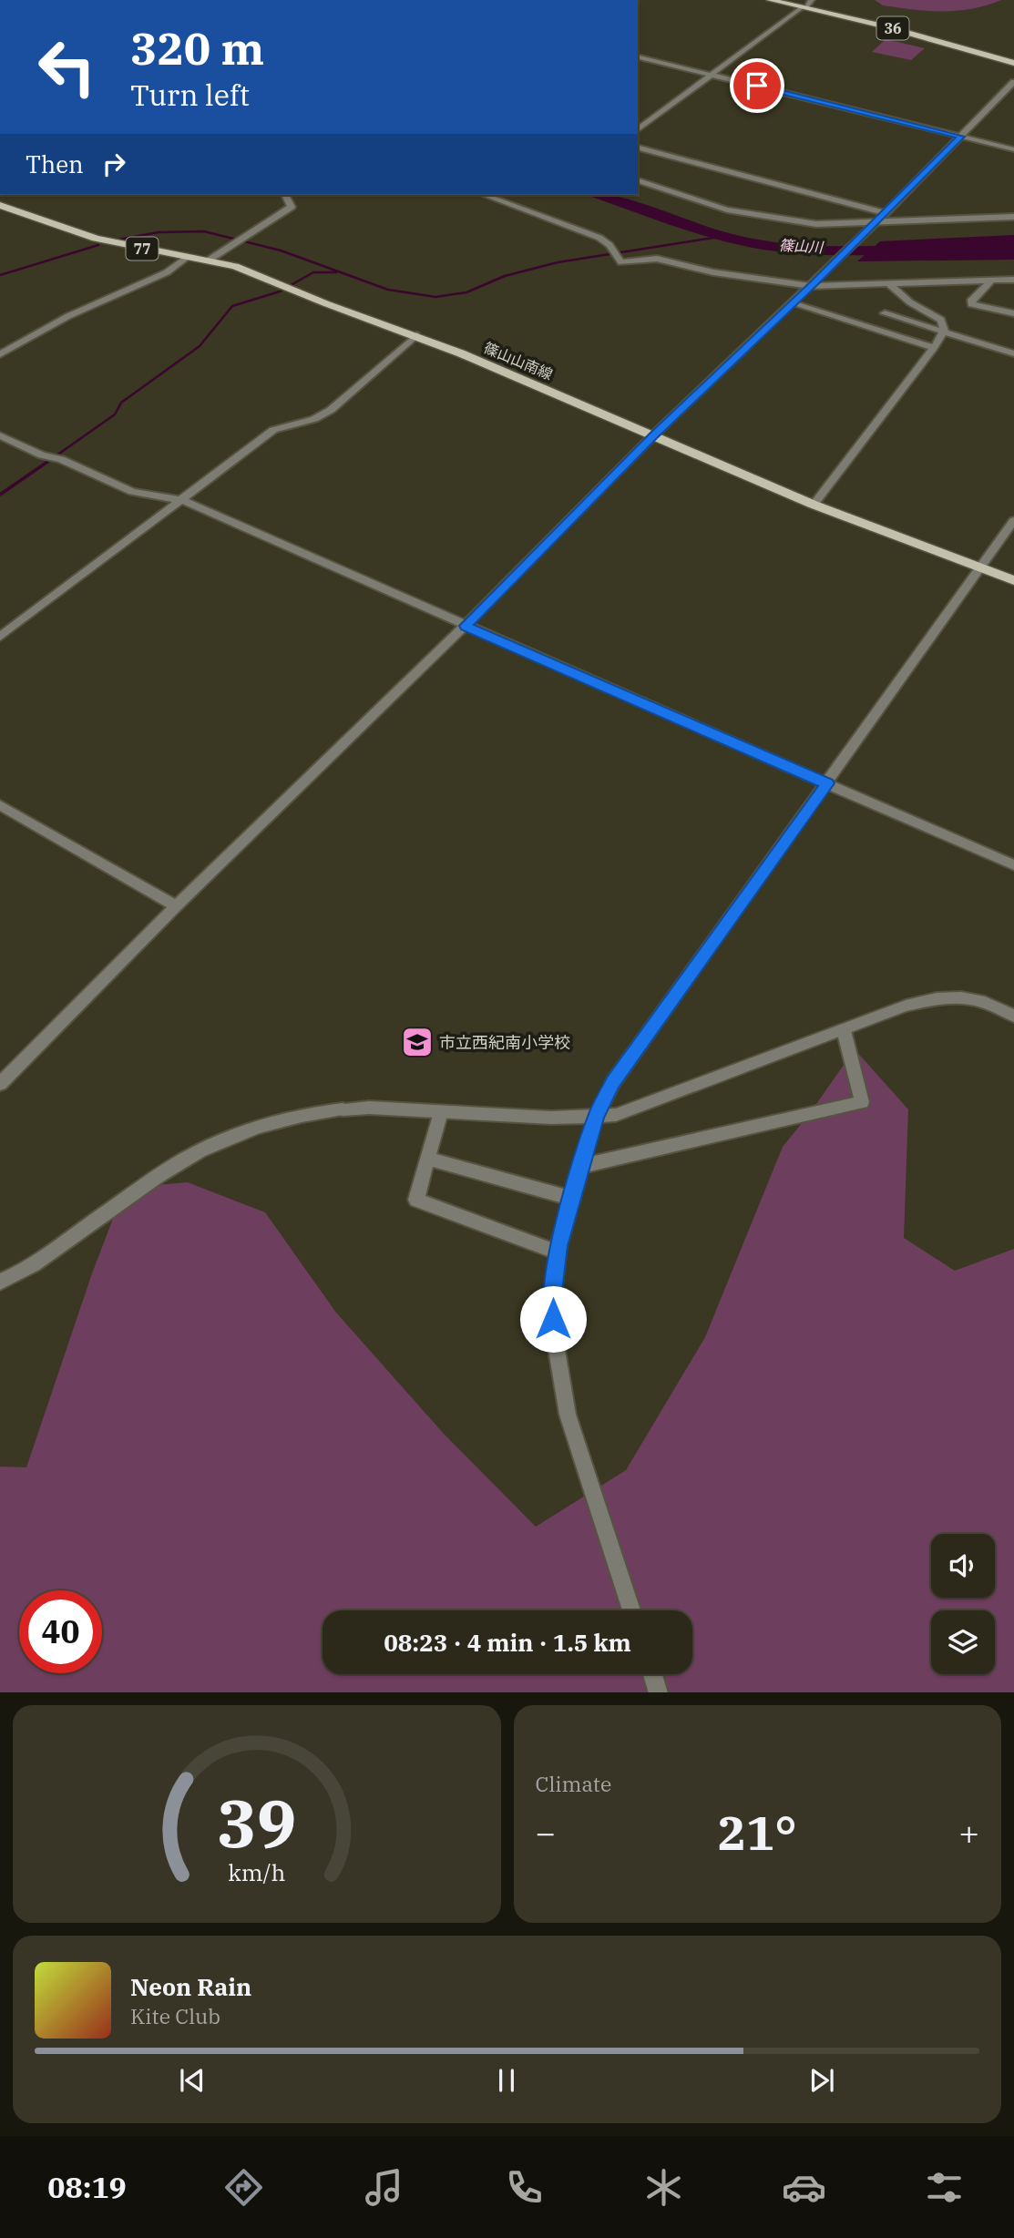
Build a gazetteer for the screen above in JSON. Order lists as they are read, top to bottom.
{
  "streets": {
    "main road": ["36", "77", "篠山山南線"]
  },
  "water": ["篠山川"],
  "places": {
    "school or university": ["市立西紀南小学校"]
  },
  "page": {
    "turn": ["320 m", "Turn left"],
    "then": "Then",
    "limit": "40",
    "trip": "08:23 · 4 min · 1.5 km",
    "tile": "Climate",
    "heat": ["−", "21°", "+"],
    "song": ["Neon Rain", "Kite Club"],
    "tabs": "08:19",
    "gauge": ["39", "km/h"]
  }
}
